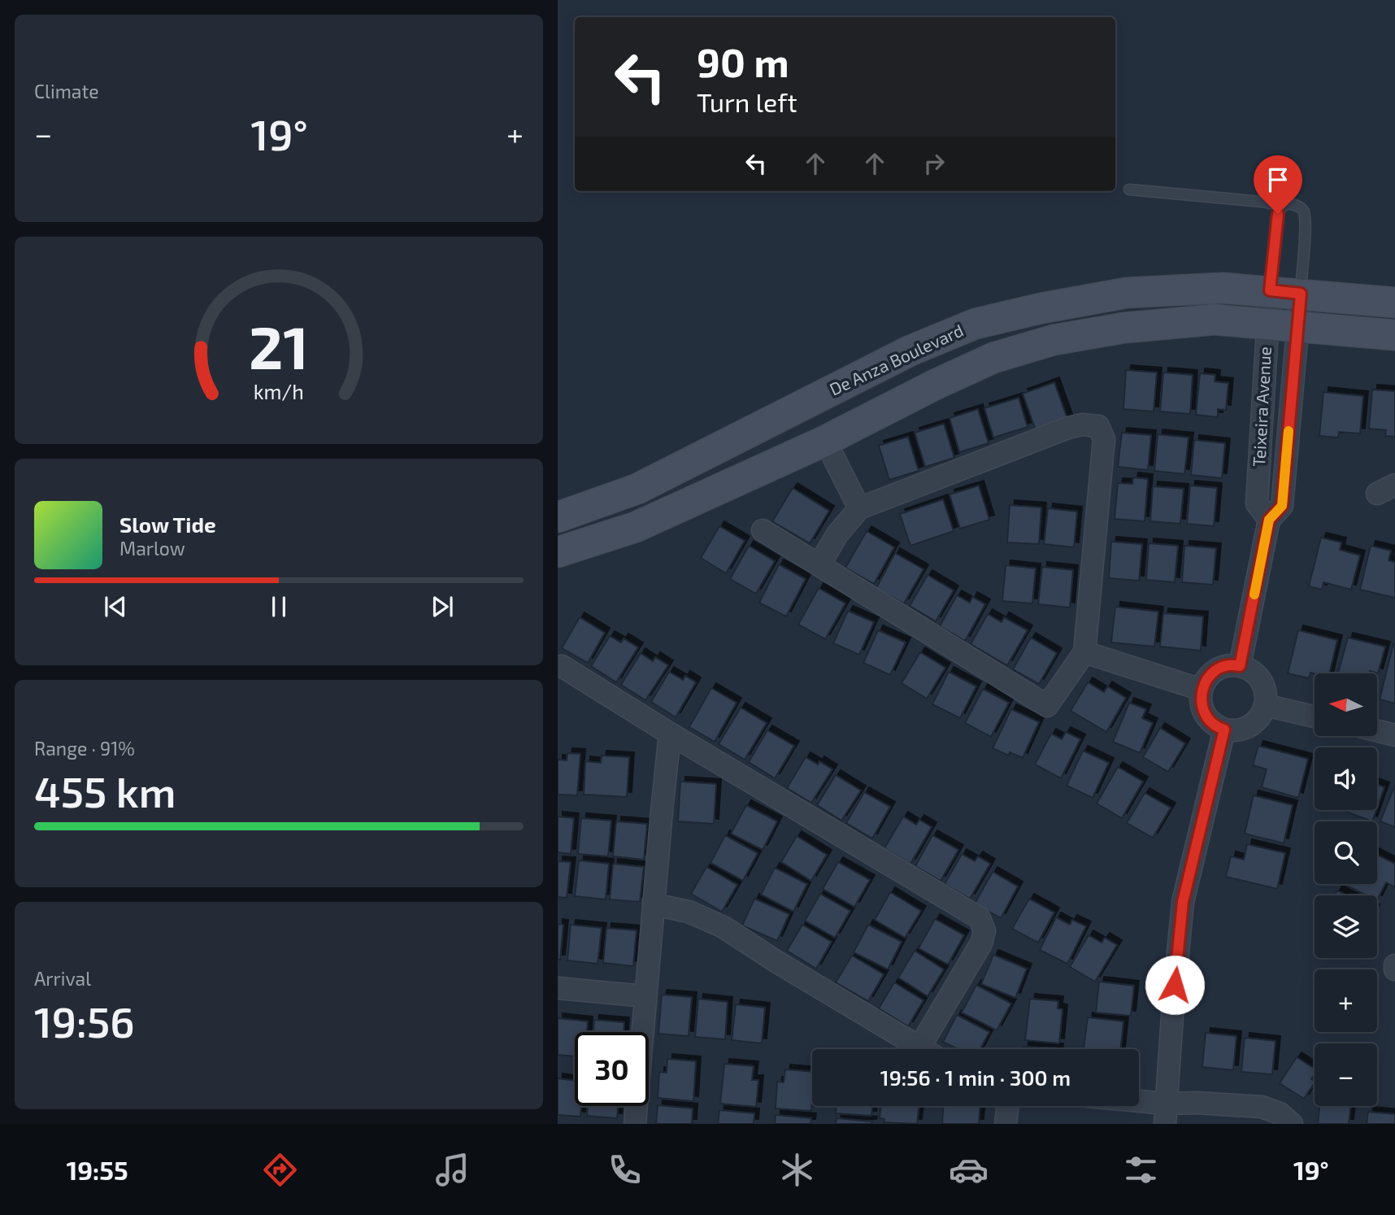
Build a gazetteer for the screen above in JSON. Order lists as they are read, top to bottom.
{
  "streets": {
    "street": ["De Anza Boulevard", "Teixeira Avenue"]
  },
  "crossings": [
    ["De Anza Boulevard", "Teixeira Avenue"]
  ],
  "north": "left",
  "page": {
    "tile": [
      "Climate",
      ["Range · 91%", "455 km"],
      ["Arrival", "19:56"]
    ],
    "turn": ["90 m", "Turn left"],
    "heat": ["−", "19°", "+"],
    "song": ["Slow Tide", "Marlow"],
    "map_buttons": ["+", "−"],
    "limit": "30",
    "trip": "19:56 · 1 min · 300 m",
    "tabs": ["19:55", "19°"],
    "gauge": ["21", "km/h"]
  }
}
